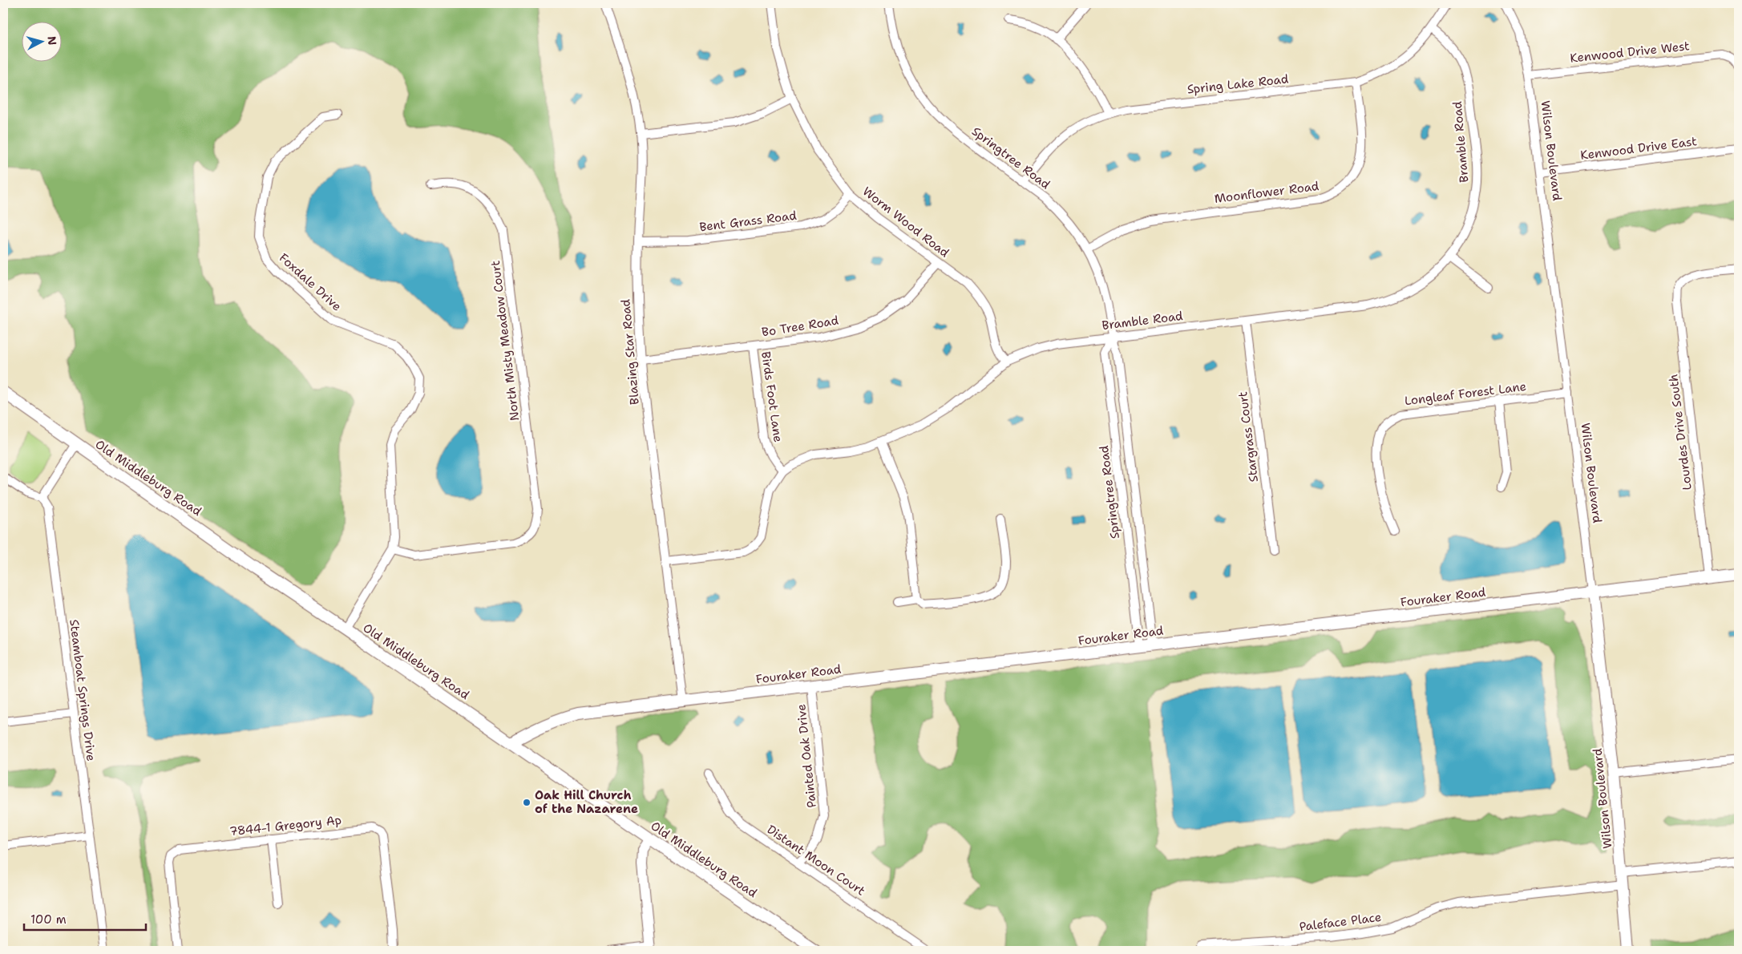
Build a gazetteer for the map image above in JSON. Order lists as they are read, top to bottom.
{
  "streets": {
    "main road": ["Wilson Boulevard", "Old Middleburg Road", "Fouraker Road"],
    "street": [
      "Kenwood Drive West",
      "Spring Lake Road",
      "Bramble Road",
      "Kenwood Drive East",
      "Springtree Road",
      "Moonflower Road",
      "Bent Grass Road",
      "Worm Wood Road",
      "Foxdale Drive",
      "Bo Tree Road",
      "North Misty Meadow Court",
      "Blazing Star Road",
      "Longleaf Forest Lane",
      "Birds Foot Lane",
      "Lourdes Drive South",
      "Stargrass Court",
      "Steamboat Springs Drive",
      "Painted Oak Drive",
      "7844-1 Gregory Ap",
      "Distant Moon Court",
      "Paleface Place"
    ]
  },
  "crossings": [
    ["Kenwood Drive West", "Wilson Boulevard"],
    ["Spring Lake Road", "Bramble Road"],
    ["Spring Lake Road", "Springtree Road"],
    ["Spring Lake Road", "Moonflower Road"],
    ["Bramble Road", "Springtree Road"],
    ["Bramble Road", "Worm Wood Road"],
    ["Bramble Road", "Blazing Star Road"],
    ["Bramble Road", "Birds Foot Lane"],
    ["Bramble Road", "Stargrass Court"],
    ["Kenwood Drive East", "Wilson Boulevard"],
    ["Wilson Boulevard", "Longleaf Forest Lane"],
    ["Wilson Boulevard", "Fouraker Road"],
    ["Wilson Boulevard", "Paleface Place"],
    ["Springtree Road", "Moonflower Road"],
    ["Springtree Road", "Fouraker Road"],
    ["Bent Grass Road", "Worm Wood Road"],
    ["Bent Grass Road", "Blazing Star Road"],
    ["Worm Wood Road", "Bo Tree Road"],
    ["Foxdale Drive", "North Misty Meadow Court"],
    ["Foxdale Drive", "Old Middleburg Road"],
    ["Bo Tree Road", "Blazing Star Road"],
    ["Bo Tree Road", "Birds Foot Lane"],
    ["Blazing Star Road", "Fouraker Road"],
    ["Lourdes Drive South", "Fouraker Road"],
    ["Old Middleburg Road", "Fouraker Road"],
    ["Fouraker Road", "Painted Oak Drive"],
    ["Painted Oak Drive", "Distant Moon Court"]
  ],
  "places": ["Oak Hill Church of the Nazarene"],
  "scale_bar": "100 m",
  "north": "right"
}
